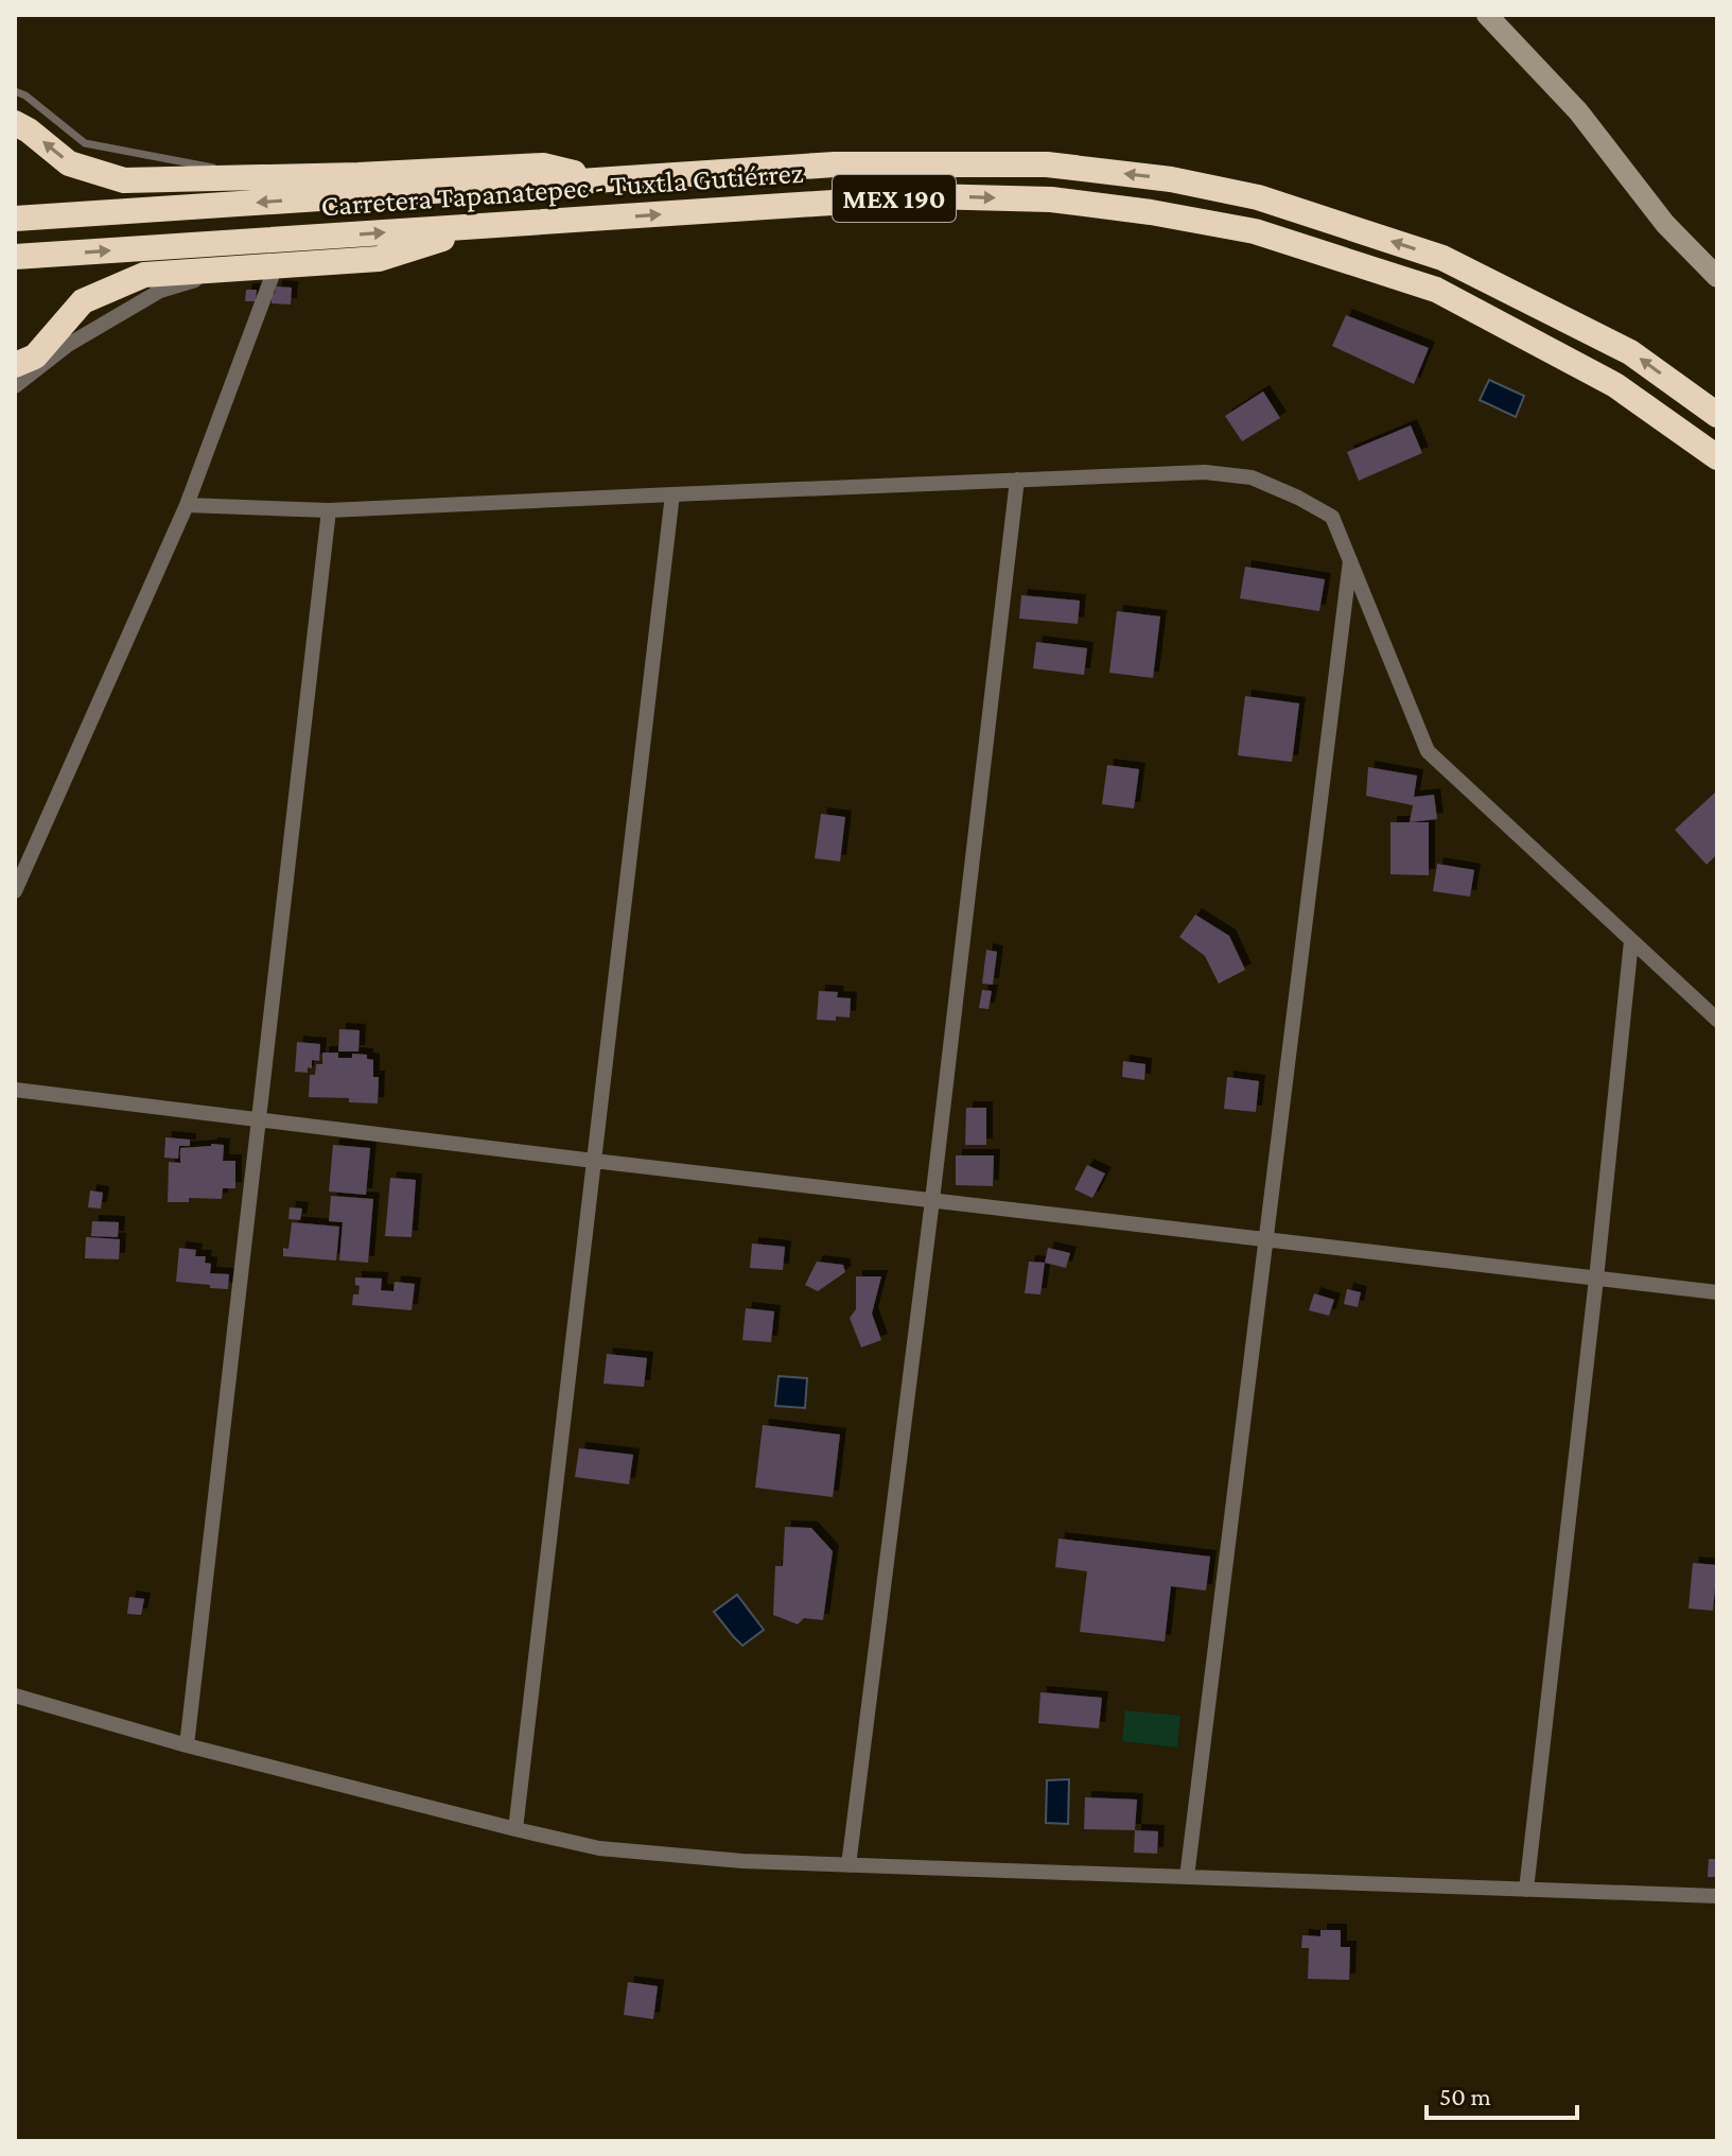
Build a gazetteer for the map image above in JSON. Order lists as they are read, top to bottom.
{
  "streets": {
    "highway": ["Carretera Tapanatepec - Tuxtla Gutiérrez", "MEX 190"]
  },
  "scale_bar": "50 m"
}
